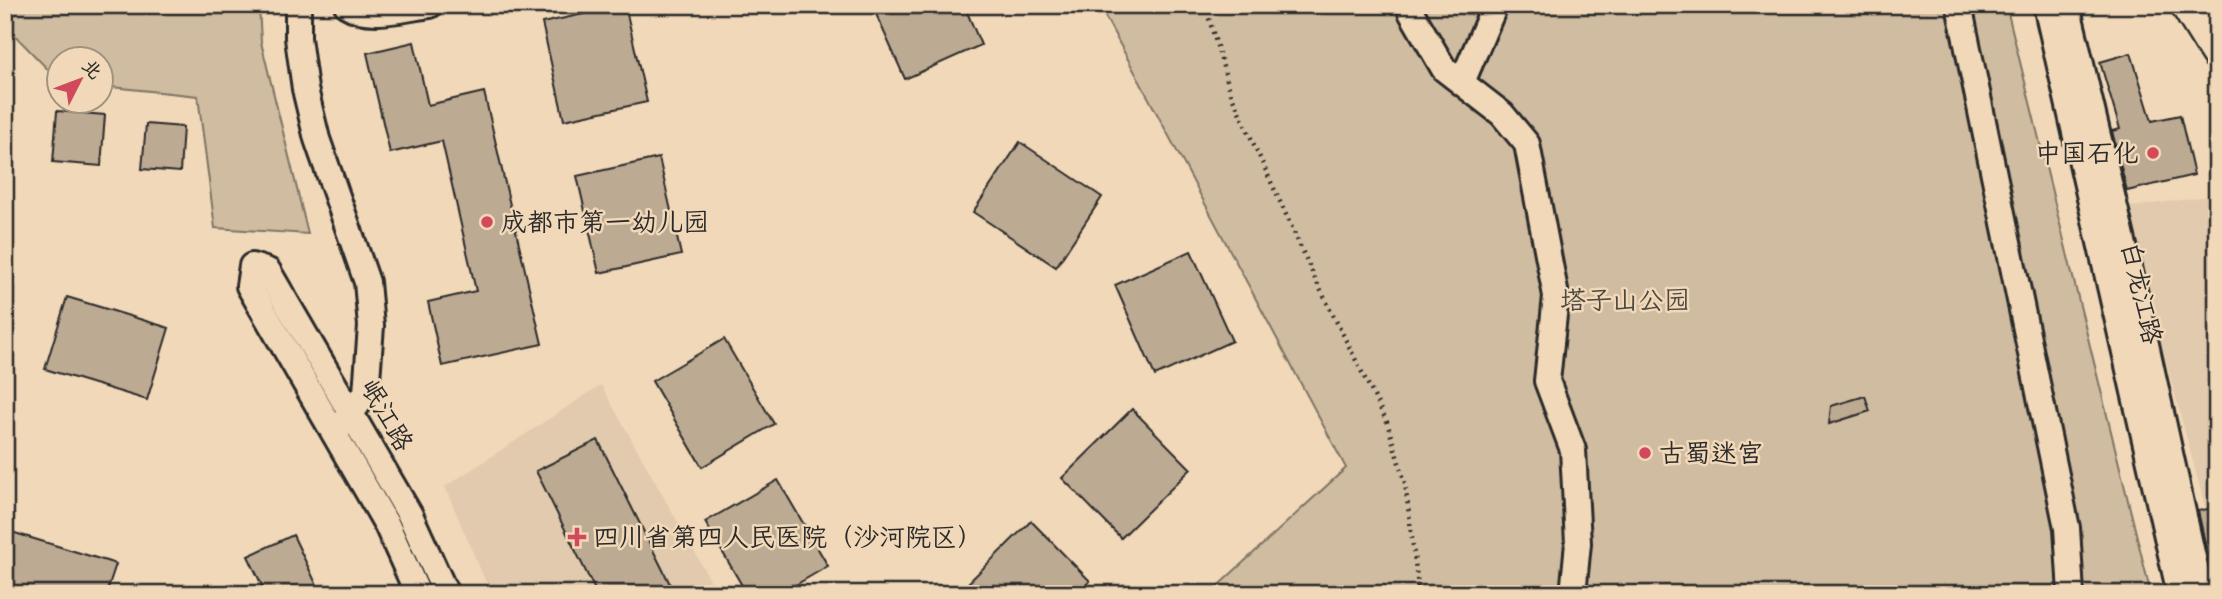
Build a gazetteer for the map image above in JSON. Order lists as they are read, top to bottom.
{
  "streets": {
    "street": ["白龙江路", "岷江路"]
  },
  "parks": ["塔子山公园"],
  "places": {
    "other": ["中国石化", "成都市第一幼儿园", "古蜀迷宫"],
    "health": ["四川省第四人民医院（沙河院区）"]
  },
  "north": "top right"
}
